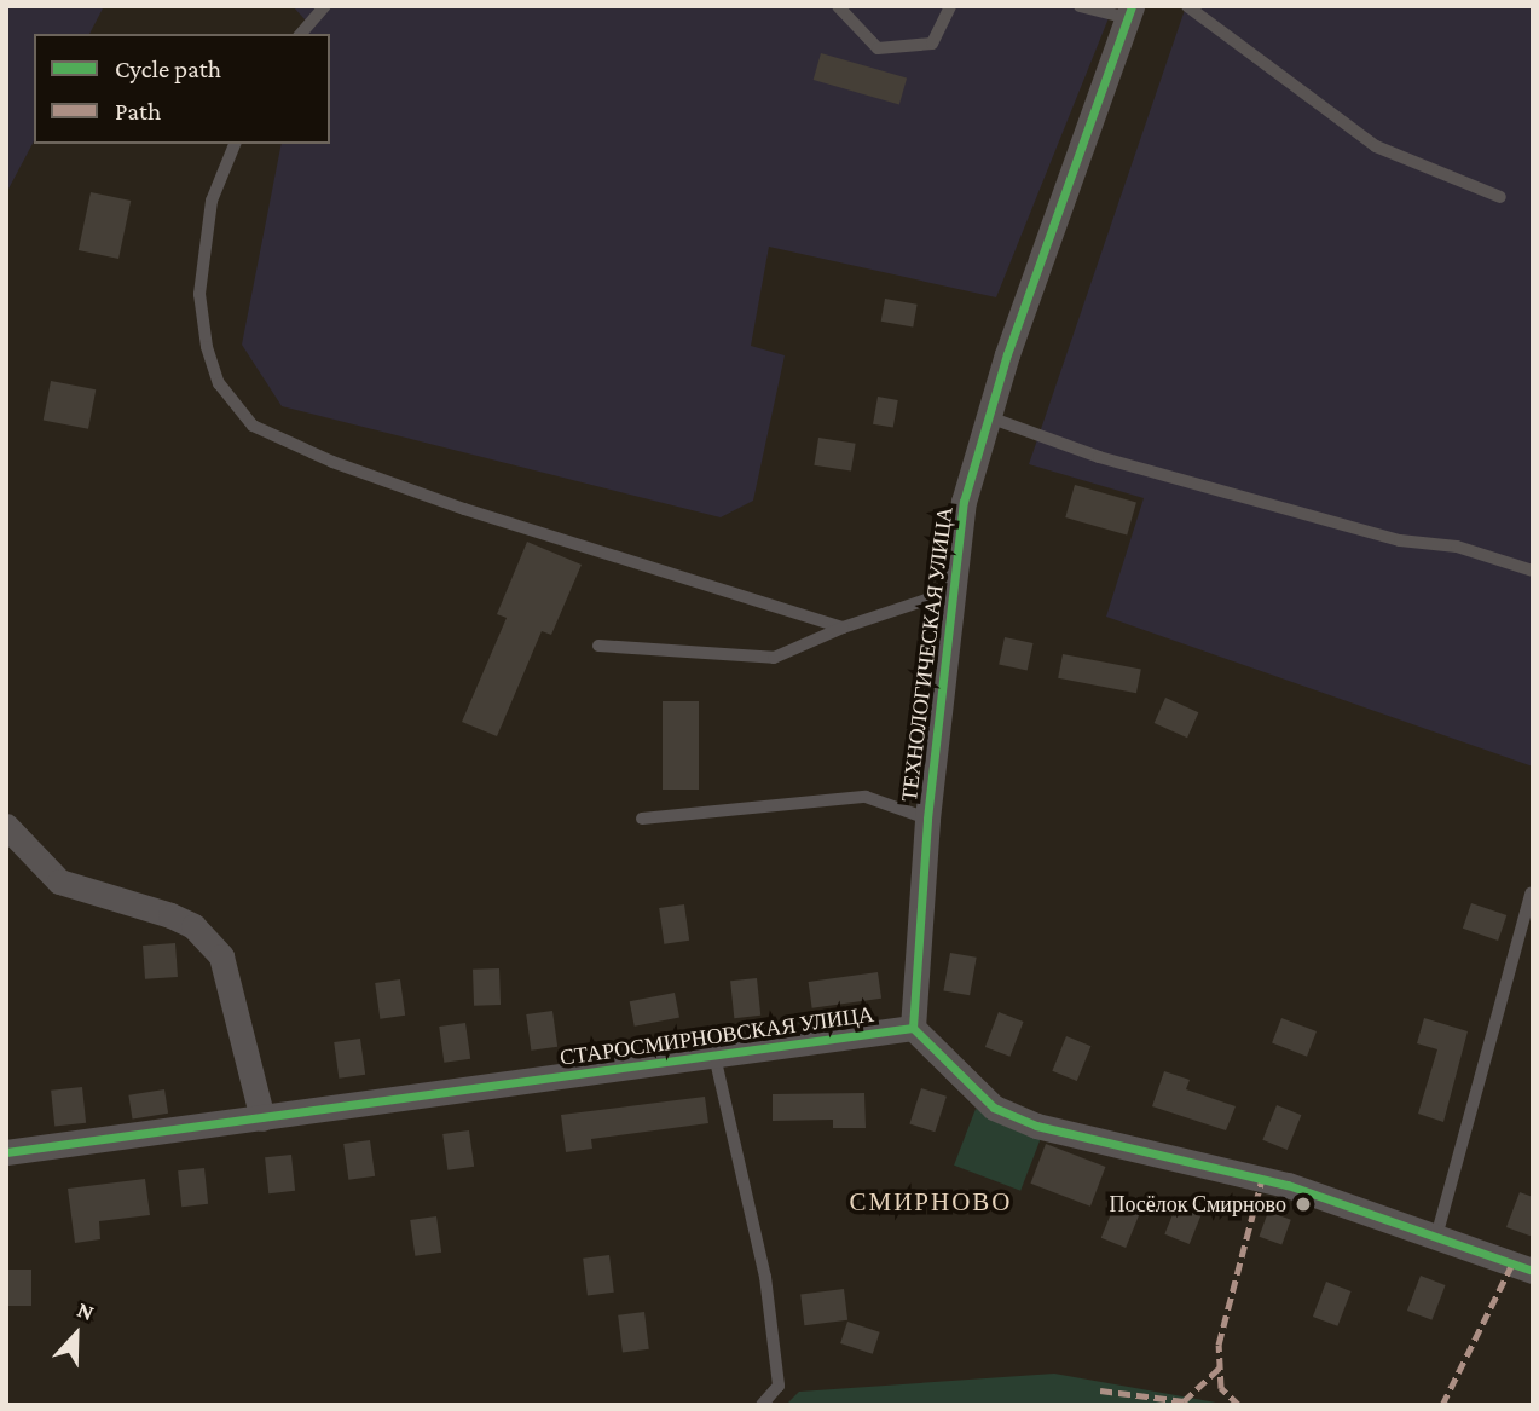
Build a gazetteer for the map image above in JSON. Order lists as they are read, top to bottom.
{
  "streets": {
    "street": ["ТЕХНОЛОГИЧЕСКАЯ УЛИЦА", "СТАРОСМИРНОВСКАЯ УЛИЦА"]
  },
  "crossings": [
    ["ТЕХНОЛОГИЧЕСКАЯ УЛИЦА", "СТАРОСМИРНОВСКАЯ УЛИЦА"]
  ],
  "districts": ["СМИРНОВО"],
  "places": ["Посёлок Смирново"],
  "legend": ["Cycle path", "Path"],
  "north": "top"
}
